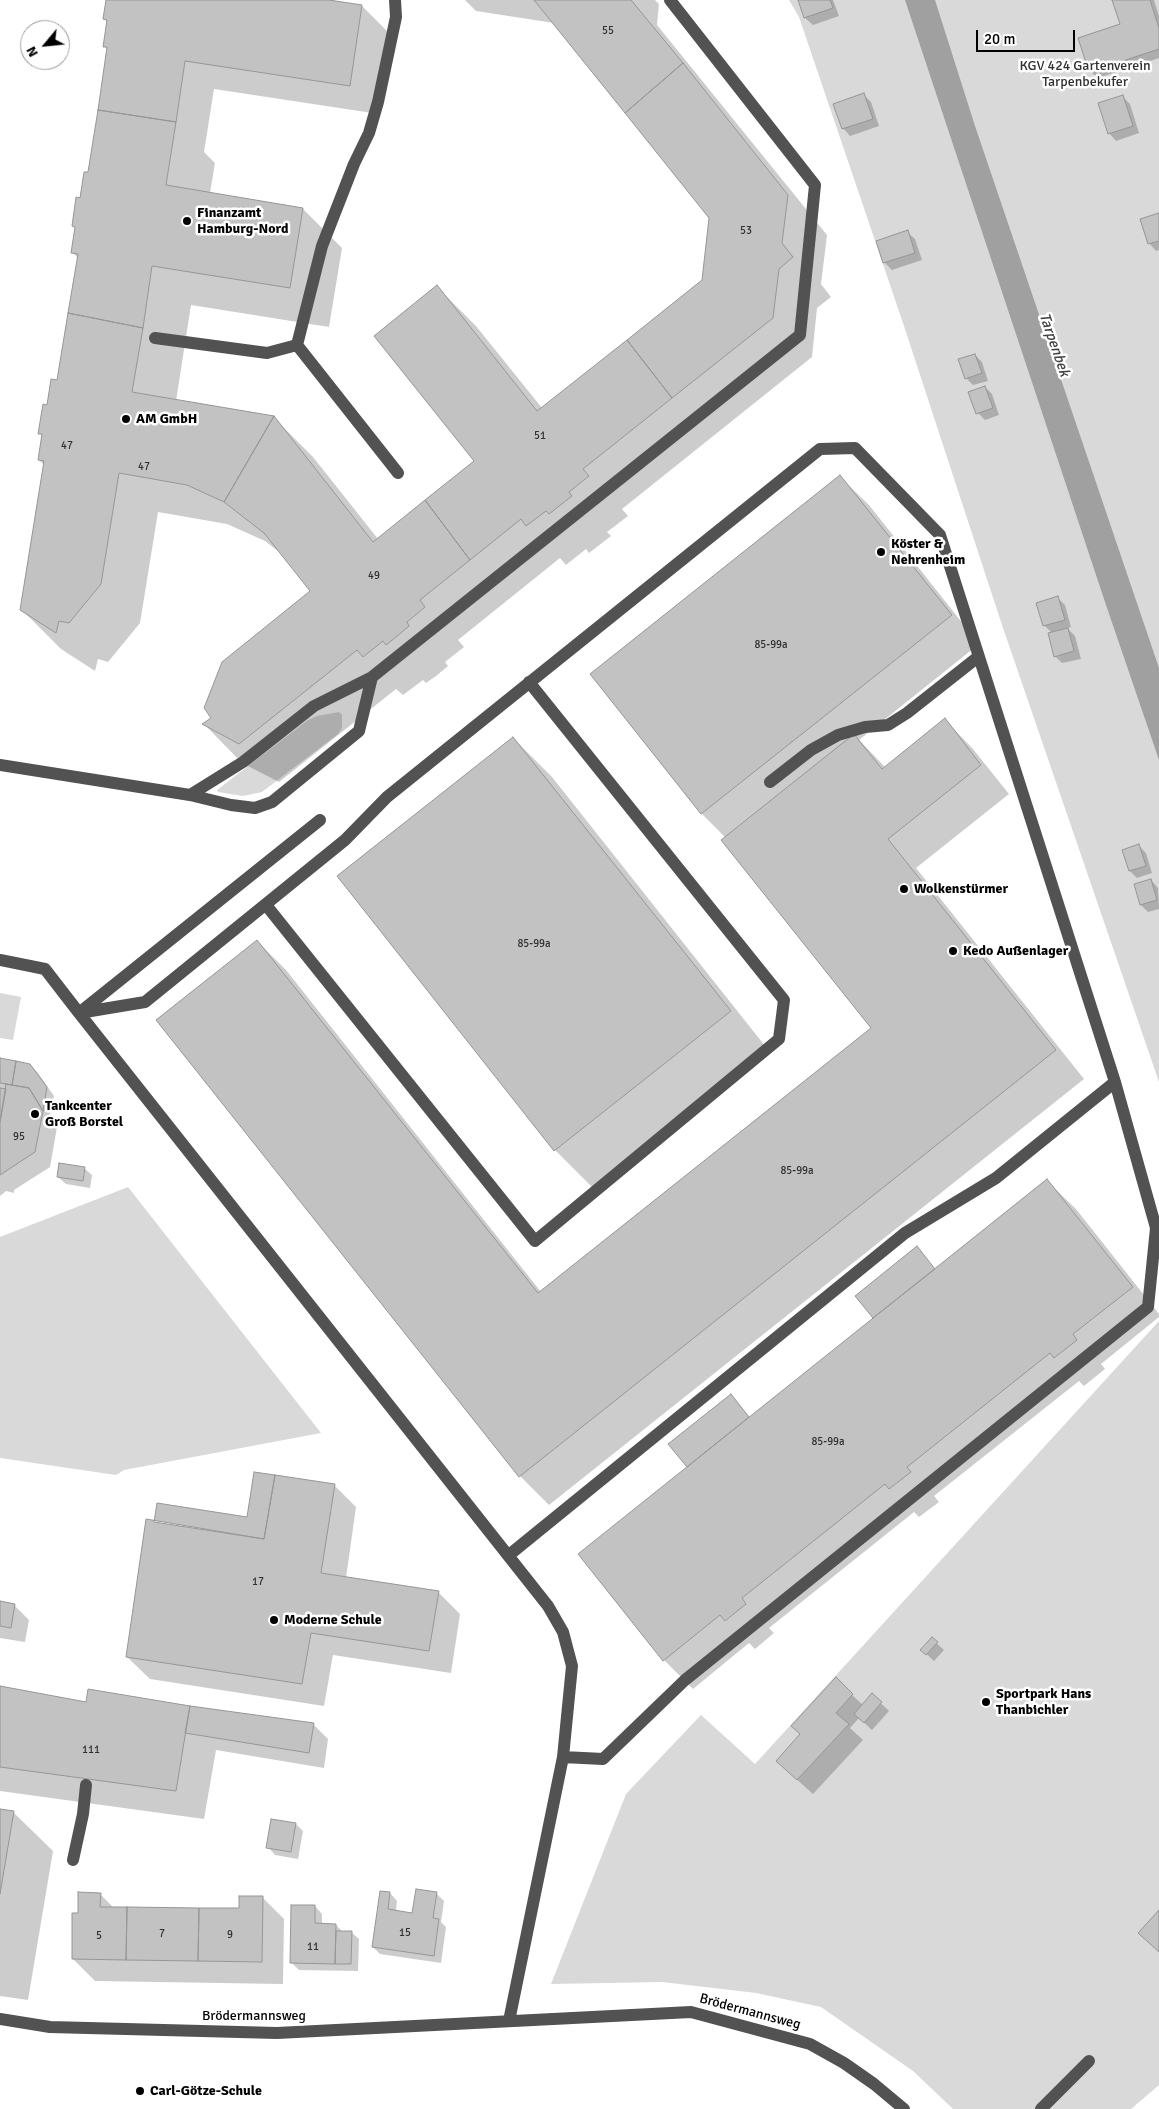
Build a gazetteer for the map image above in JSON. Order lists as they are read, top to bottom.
{
  "streets": {
    "street": ["Brödermannsweg"]
  },
  "water": ["Tarpenbek"],
  "parks": ["KGV 424 Gartenverein Tarpenbekufer"],
  "places": [
    "Finanzamt Hamburg-Nord",
    "AM GmbH",
    "Köster & Nehrenheim",
    "Wolkenstürmer",
    "Kedo Außenlager",
    "Tankcenter Groß Borstel",
    "Moderne Schule",
    "Sportpark Hans Thanbichler",
    "Carl-Götze-Schule"
  ],
  "house_numbers": [
    "55",
    "53",
    "51",
    "47",
    "47",
    "49",
    "85-99a",
    "85-99a",
    "95",
    "85-99a",
    "85-99a",
    "17",
    "111",
    "15",
    "7",
    "9",
    "5",
    "11"
  ],
  "scale_bar": "20 m",
  "north": "bottom left"
}
